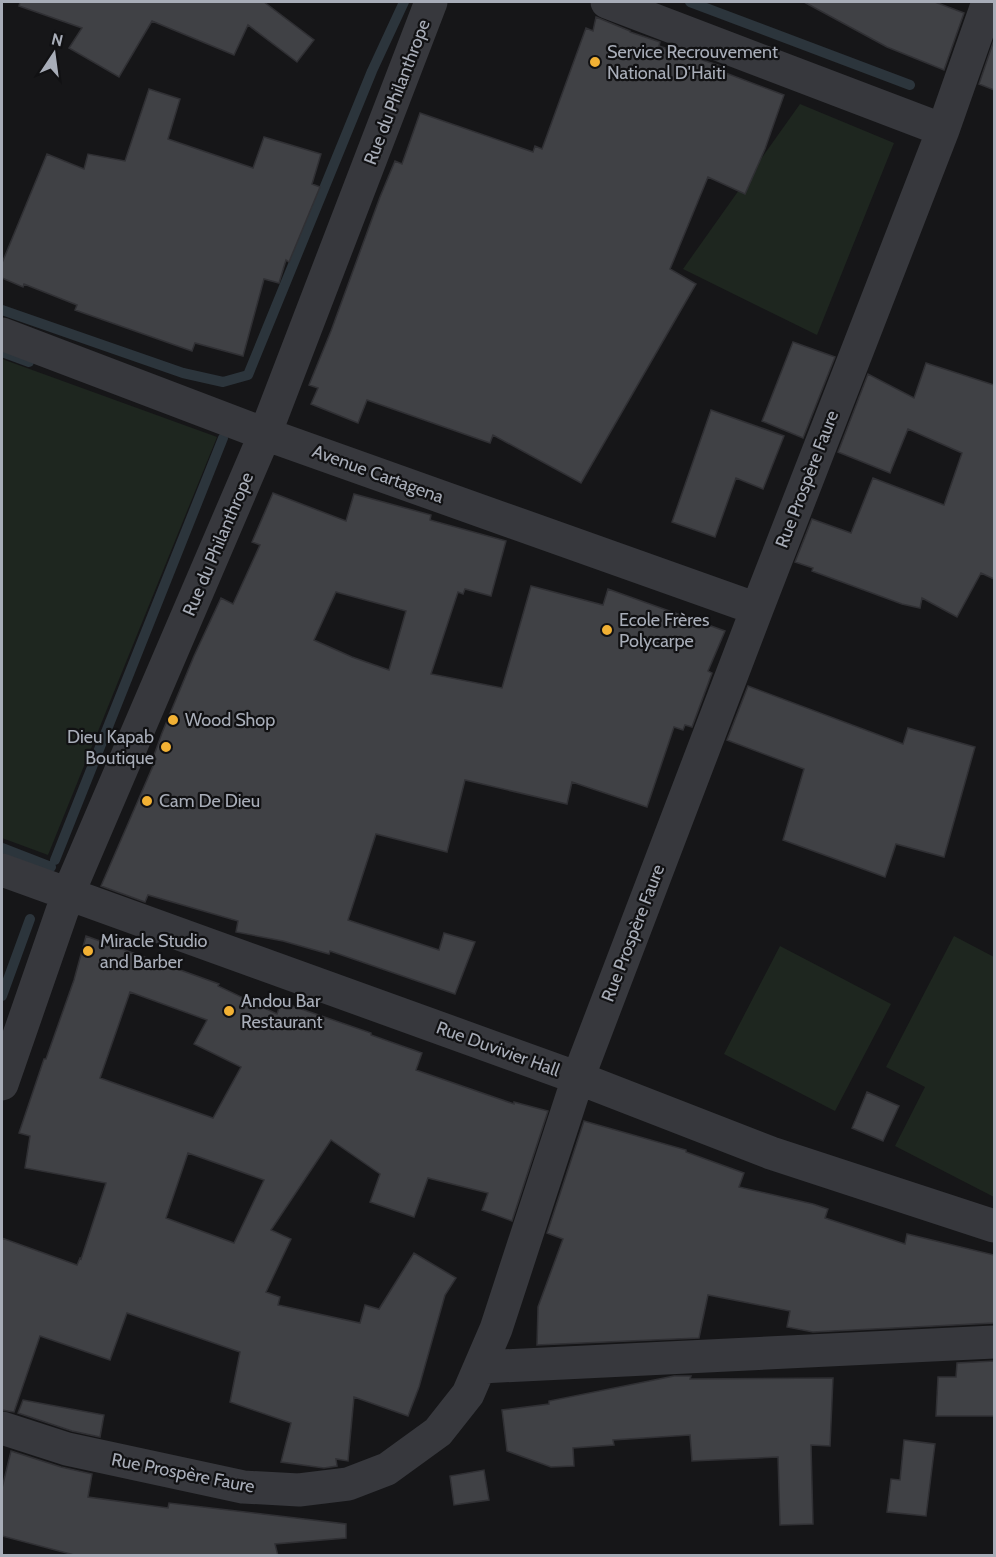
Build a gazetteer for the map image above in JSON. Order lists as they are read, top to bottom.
{
  "streets": {
    "street": [
      "Rue du Philanthrope",
      "Avenue Cartagena",
      "Rue Prospère Faure",
      "Rue Duvivier Hall"
    ]
  },
  "crossings": [
    ["Rue du Philanthrope", "Avenue Cartagena"],
    ["Rue du Philanthrope", "Rue Duvivier Hall"],
    ["Avenue Cartagena", "Rue Prospère Faure"],
    ["Rue Prospère Faure", "Rue Duvivier Hall"]
  ],
  "places": [
    "Service Recrouvement National D'Haiti",
    "Ecole Frères Polycarpe",
    "Wood Shop",
    "Dieu Kapab Boutique",
    "Cam De Dieu",
    "Miracle Studio and Barber",
    "Andou Bar Restaurant"
  ],
  "north": "top"
}
